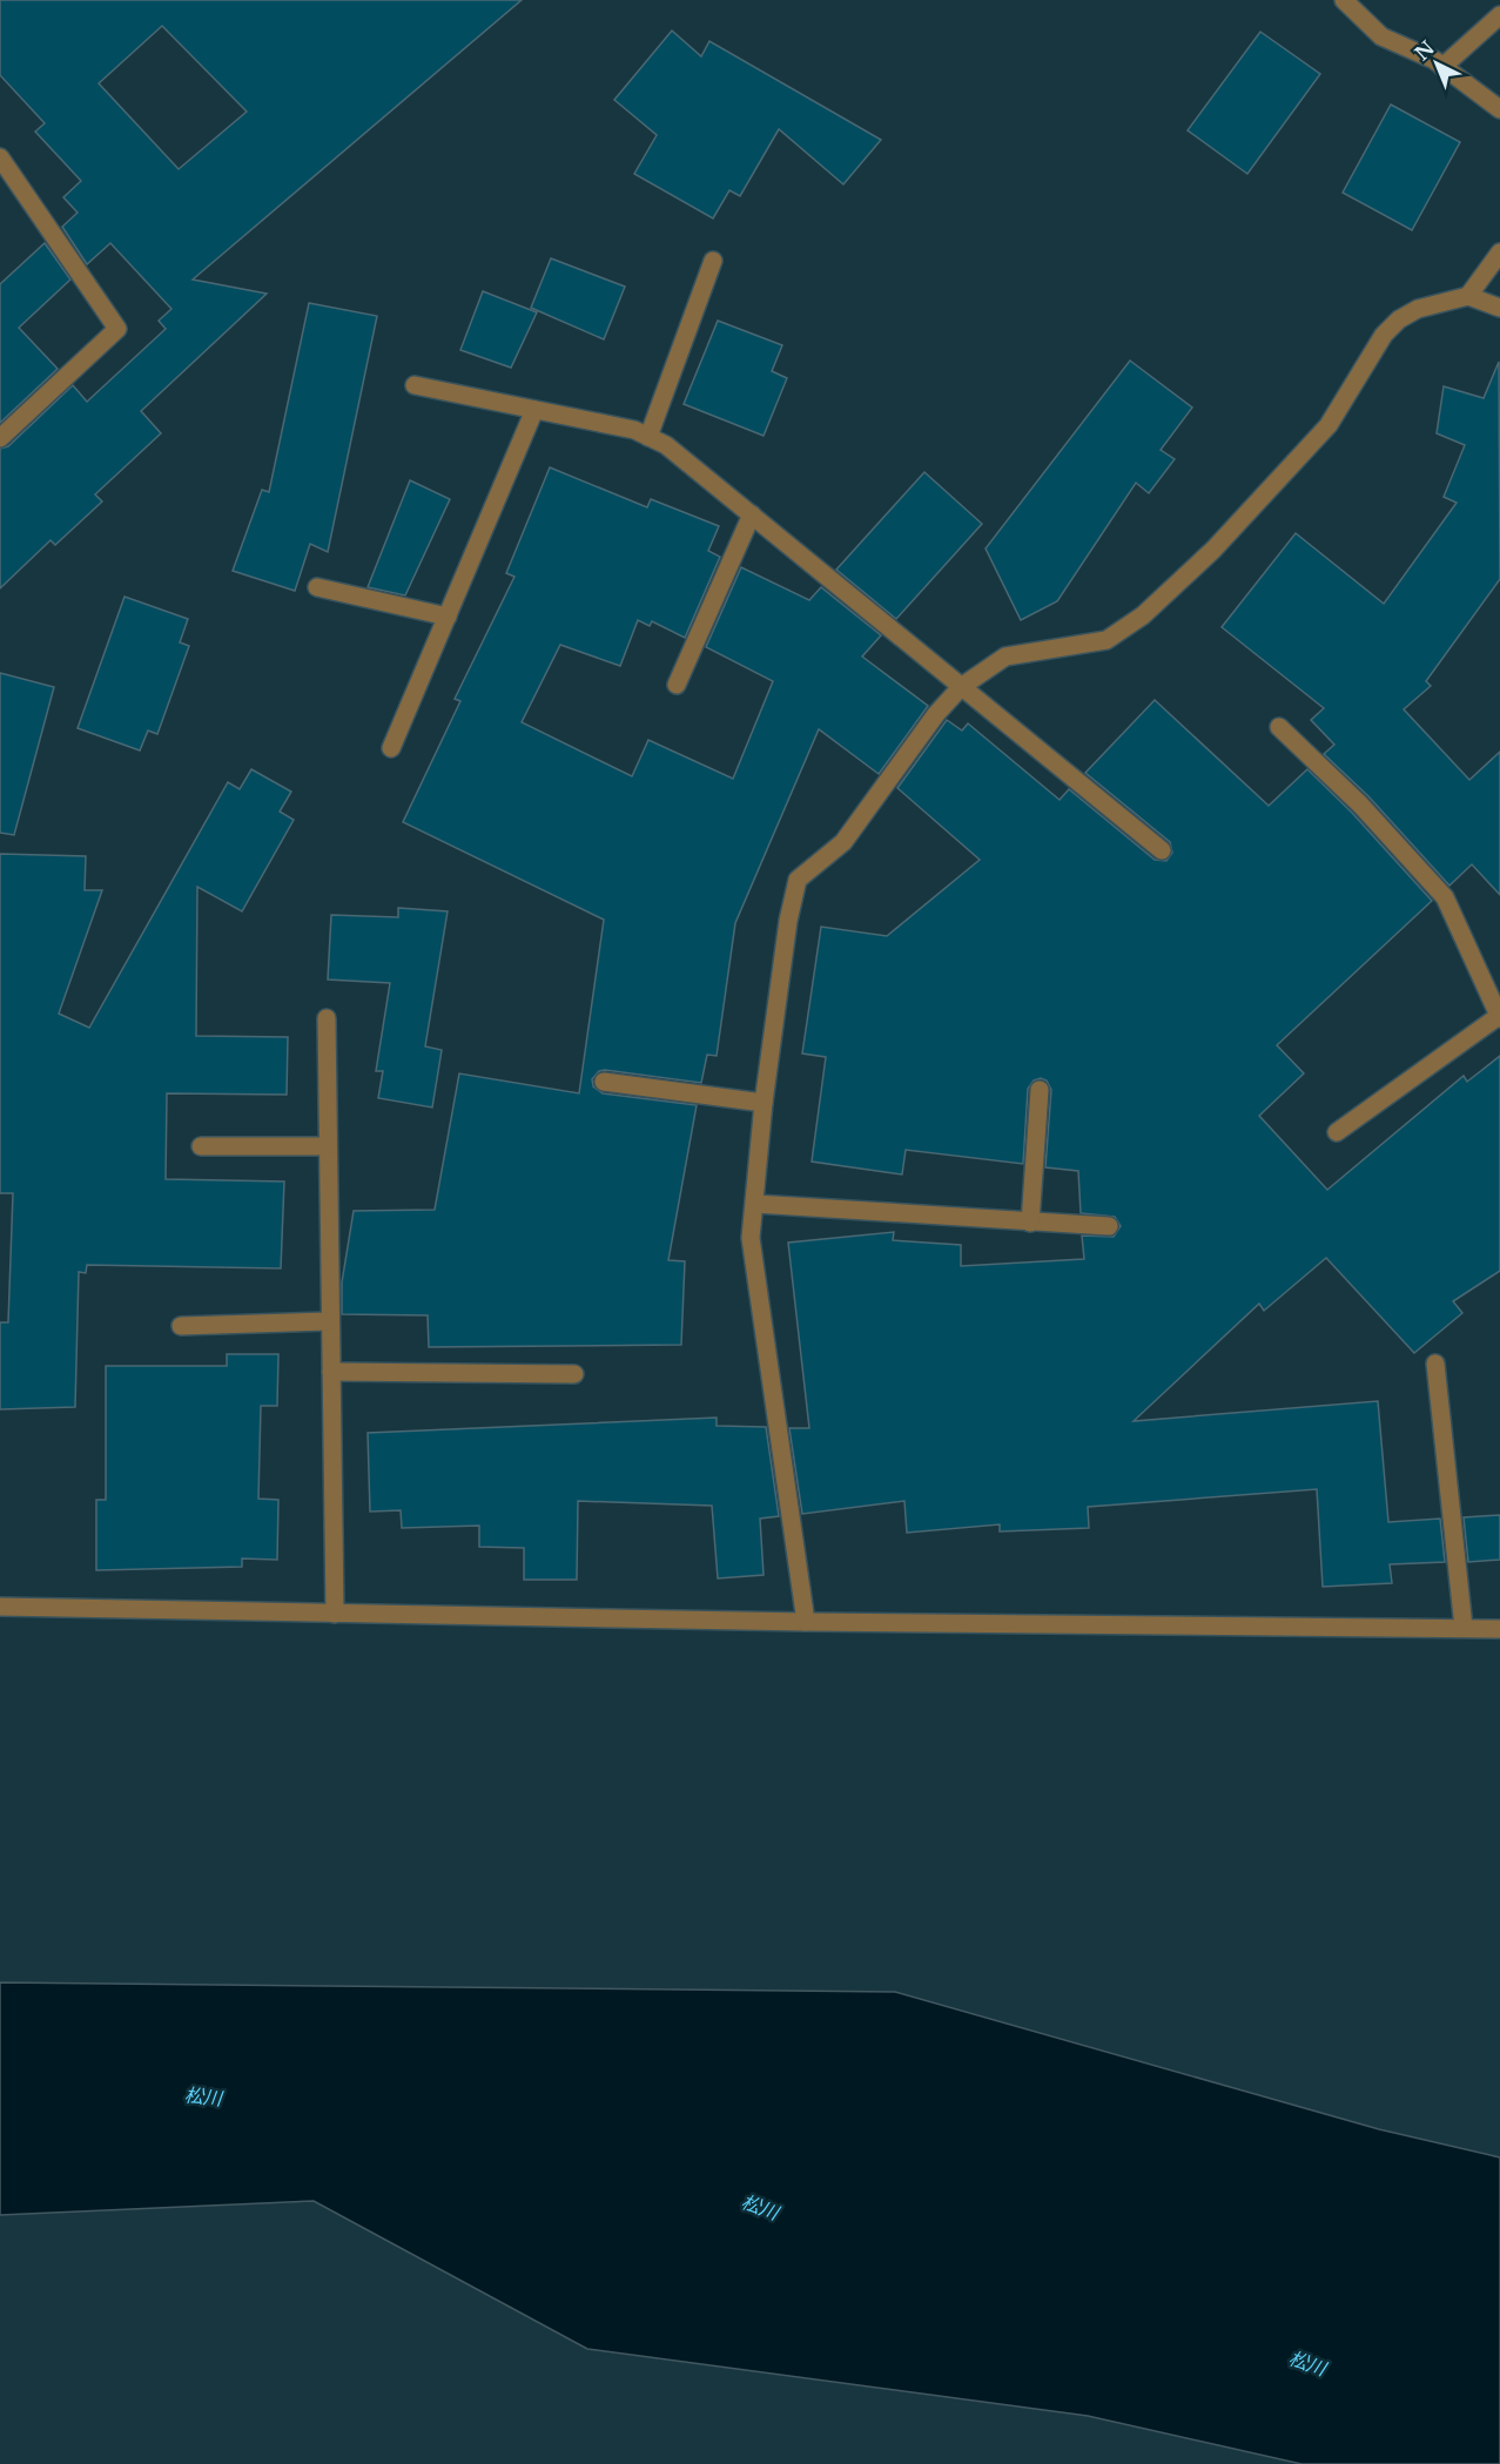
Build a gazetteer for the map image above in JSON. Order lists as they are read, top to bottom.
{
  "water": ["松川"],
  "north": "top left"
}
